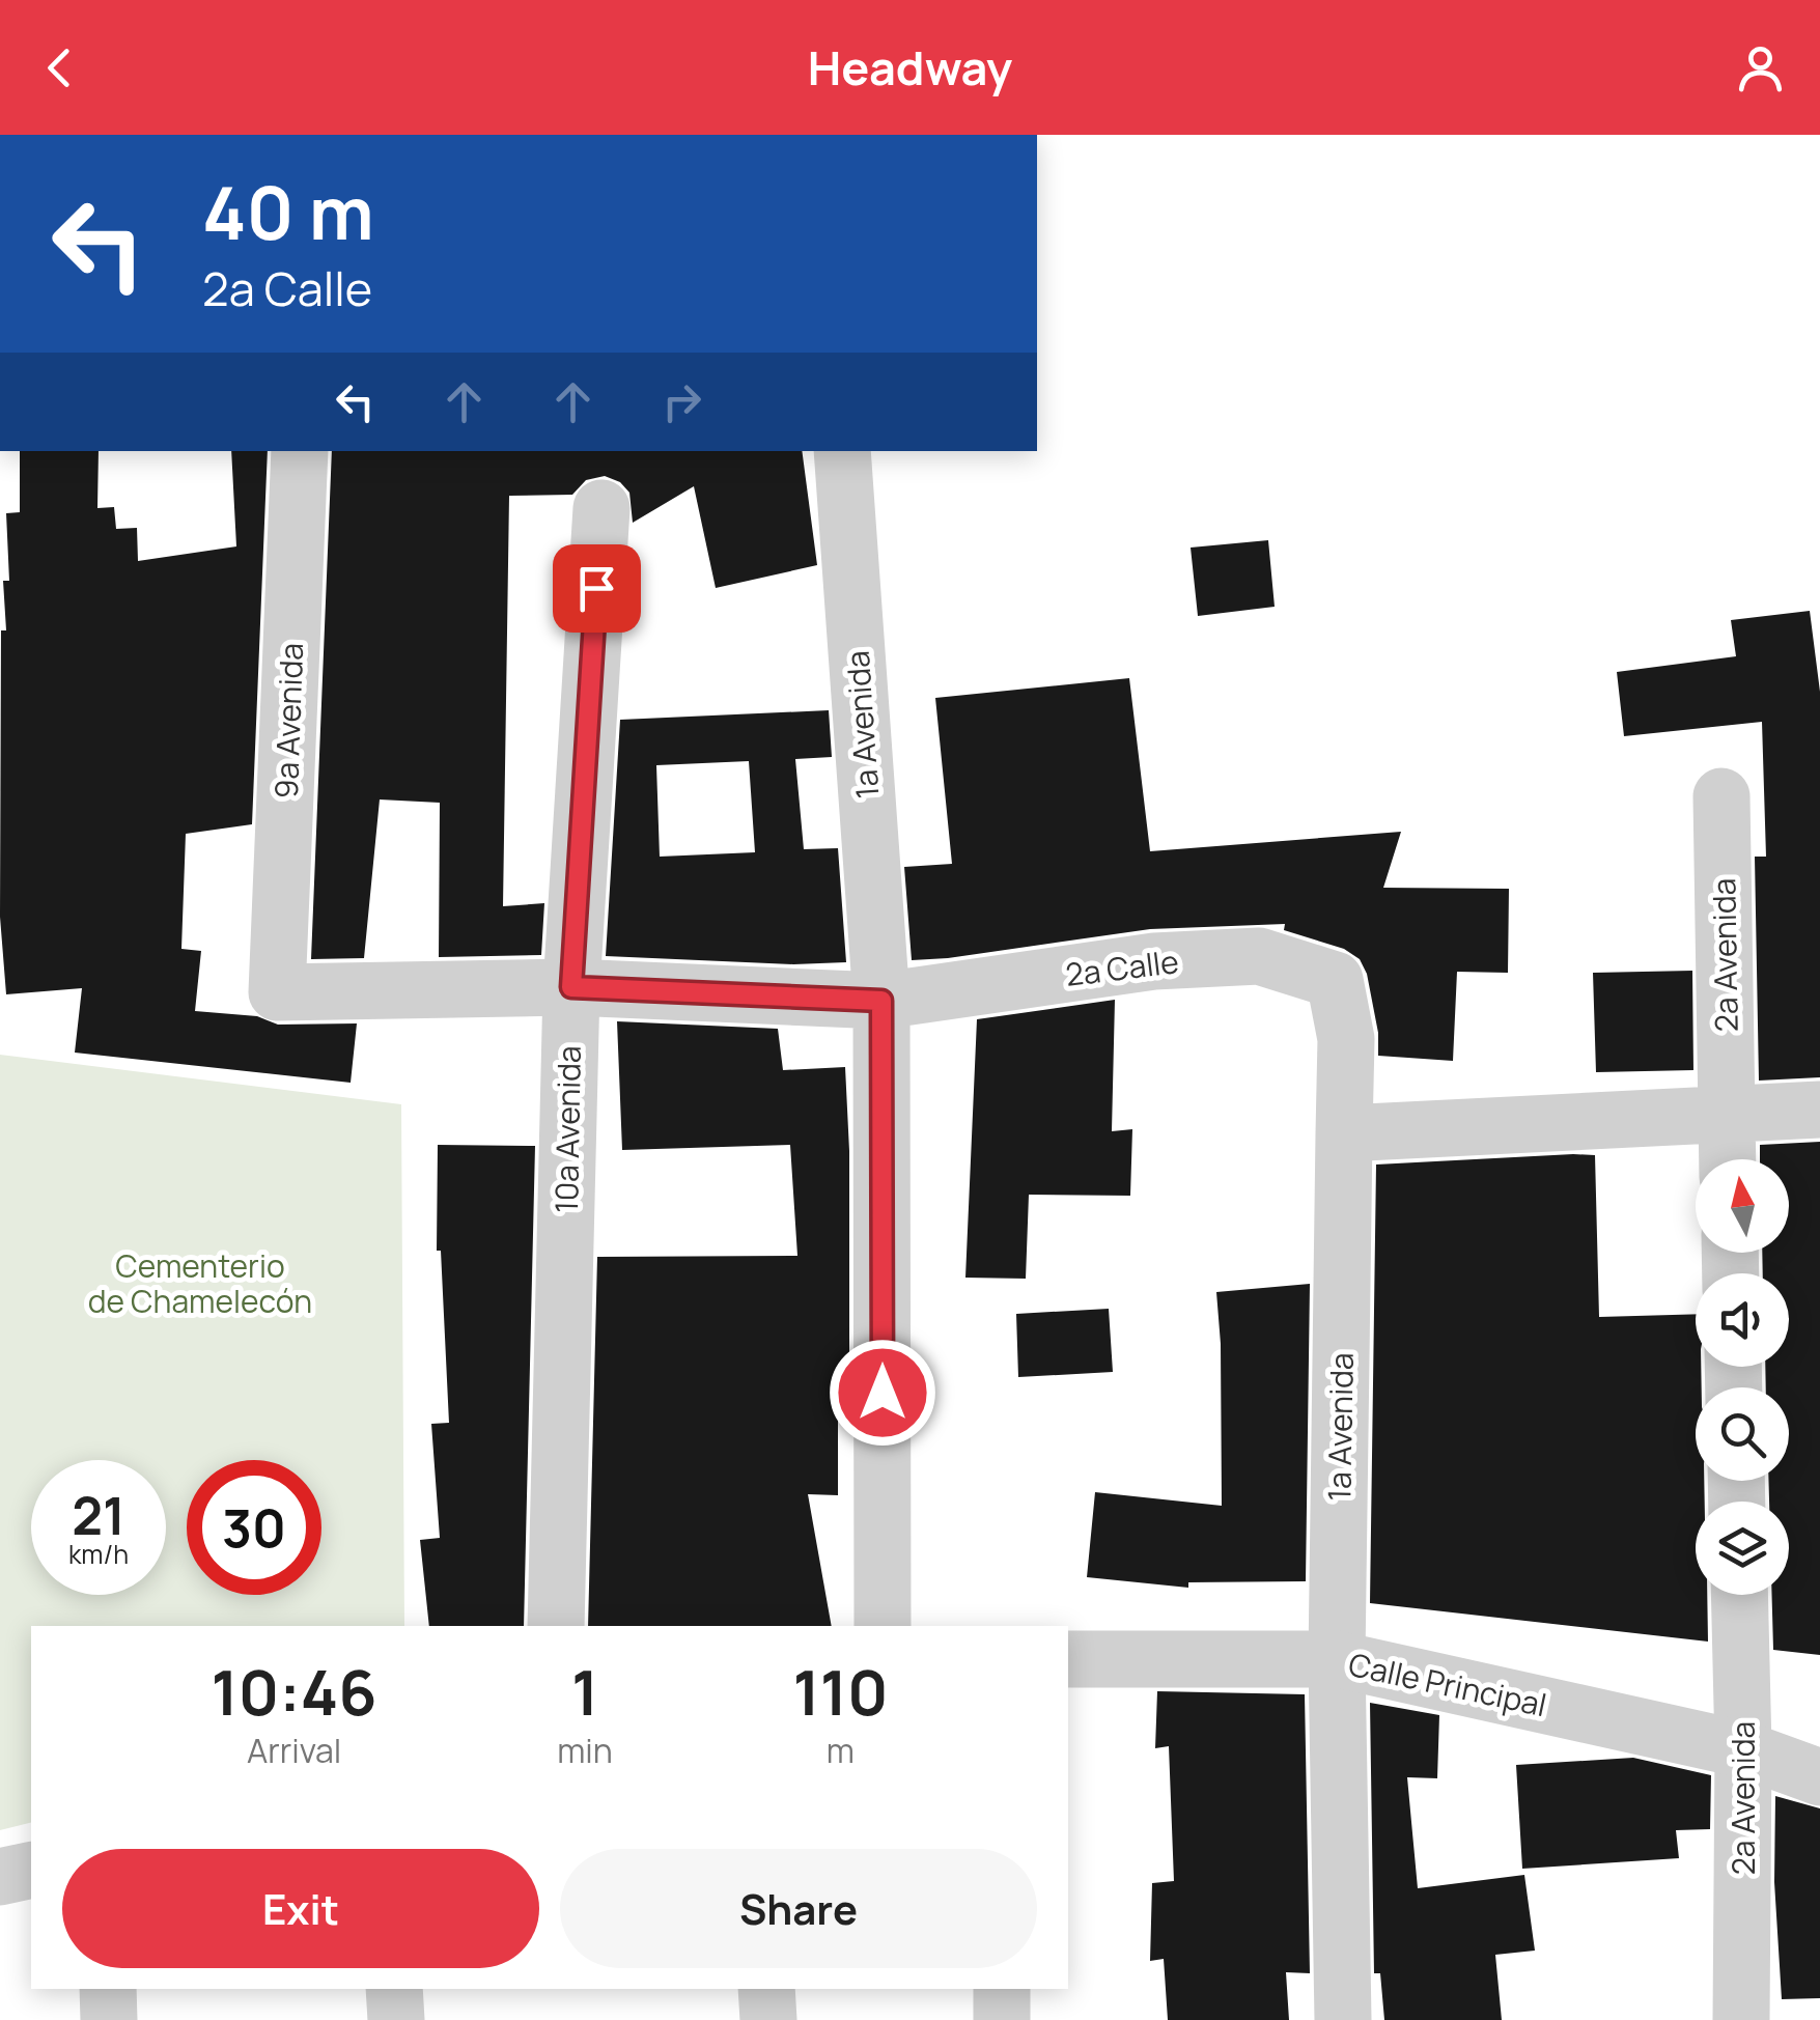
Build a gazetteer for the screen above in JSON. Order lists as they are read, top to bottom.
{
  "streets": {
    "street": [
      "9a Avenida",
      "1a Avenida",
      "2a Avenida",
      "2a Calle",
      "10a Avenida",
      "Calle Principal"
    ]
  },
  "crossings": [
    ["9a Avenida", "2a Calle"],
    ["1a Avenida", "2a Calle"],
    ["1a Avenida", "Calle Principal"],
    ["2a Avenida", "Calle Principal"],
    ["2a Calle", "10a Avenida"]
  ],
  "parks": ["Cementerio de Chamelecón"],
  "north": "top",
  "page": {
    "header": "Headway",
    "turn": ["40 m", "2a Calle"],
    "speed": "21 km/h",
    "limit": "30",
    "eta": [
      "10:46",
      "Arrival",
      "1",
      "min",
      "110",
      "m"
    ],
    "buttons": ["Exit", "Share"]
  }
}
